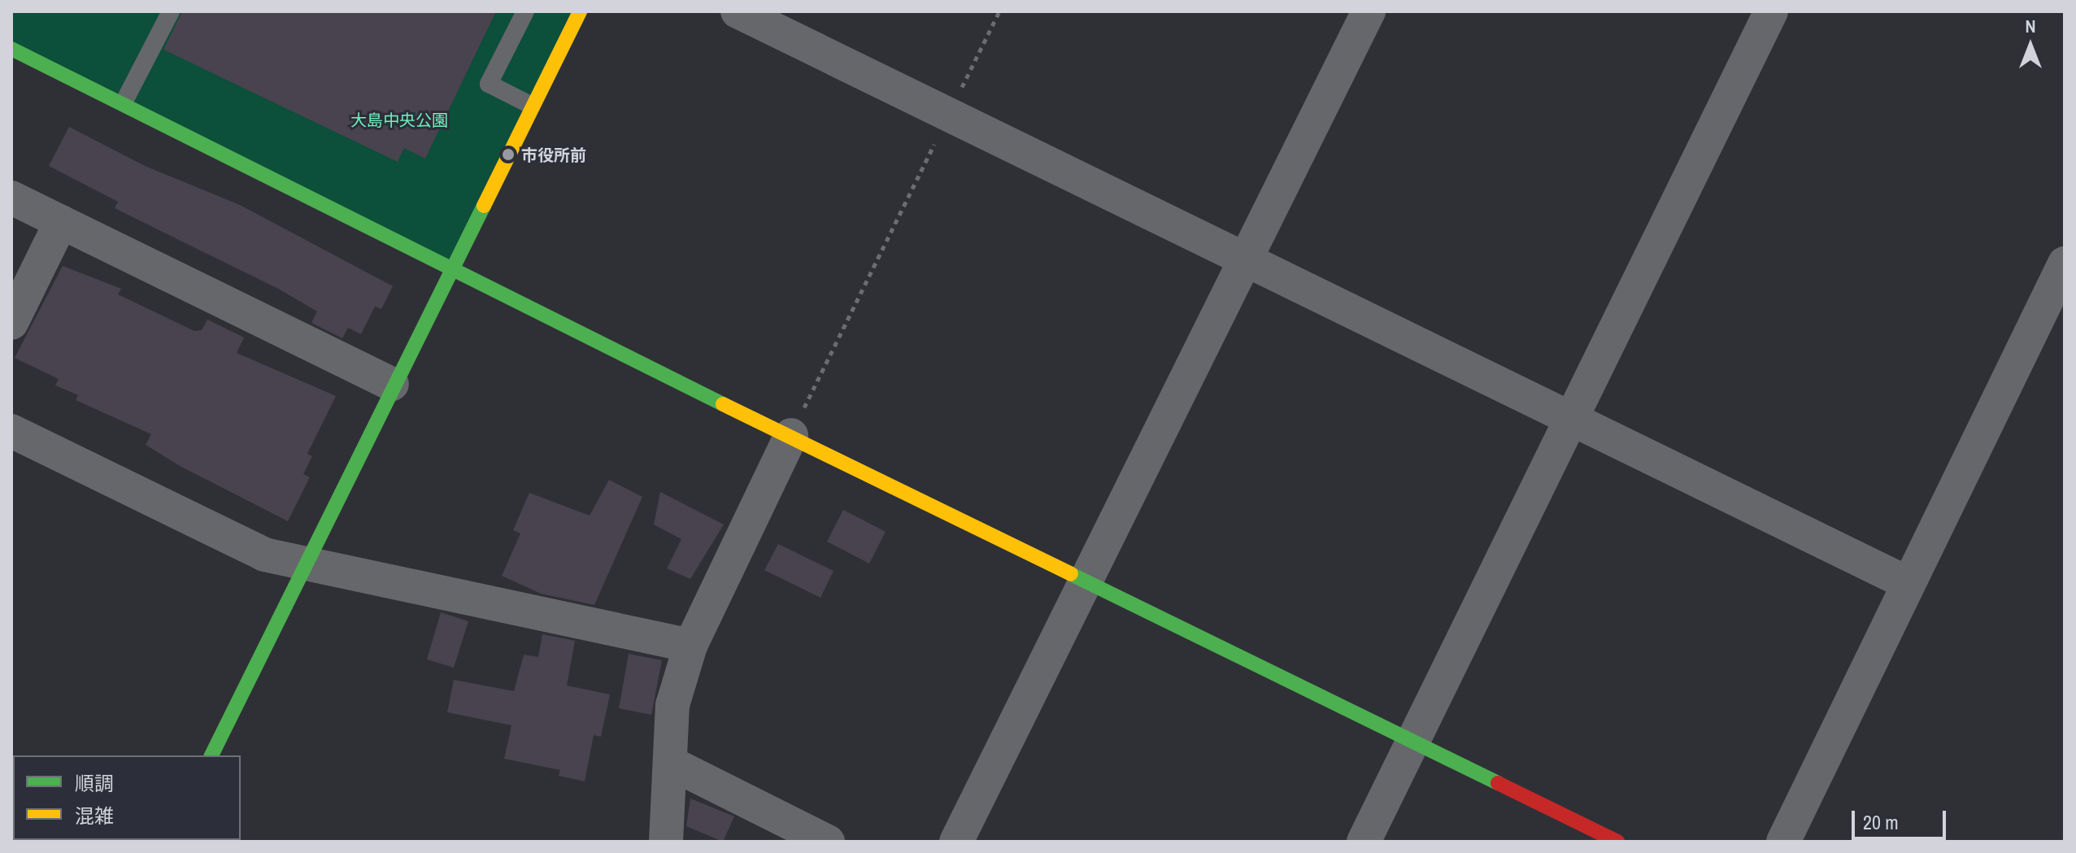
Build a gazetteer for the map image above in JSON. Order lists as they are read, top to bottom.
{
  "parks": ["大島中央公園"],
  "places": ["市役所前"],
  "legend": ["順調", "混雑"],
  "scale_bar": "20 m",
  "north": "top"
}
